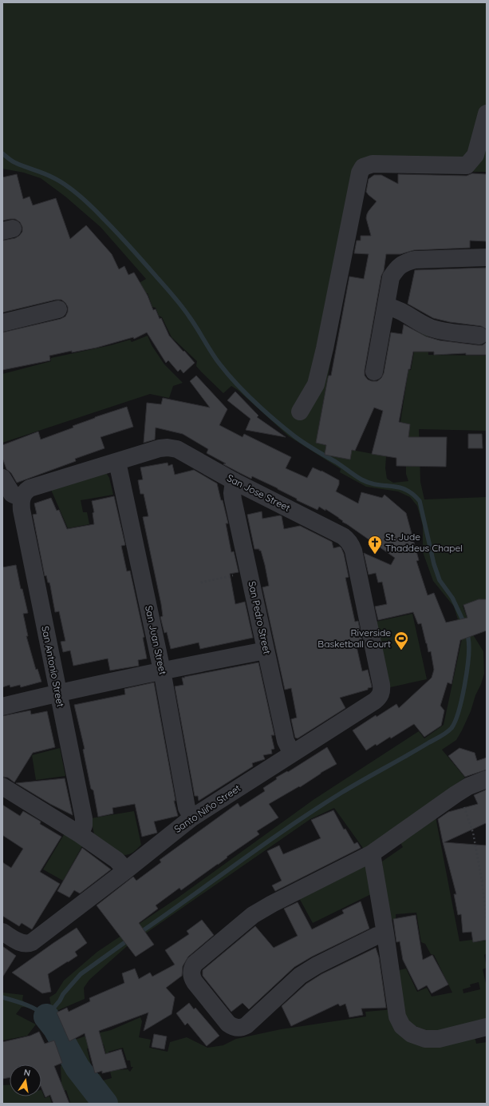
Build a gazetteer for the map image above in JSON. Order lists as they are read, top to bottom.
{
  "streets": {
    "street": [
      "San Jose Street",
      "San Pedro Street",
      "San Juan Street",
      "San Antonio Street",
      "Santo Niño Street"
    ]
  },
  "crossings": [
    ["San Jose Street", "San Pedro Street"],
    ["San Jose Street", "San Juan Street"],
    ["San Jose Street", "San Antonio Street"],
    ["San Jose Street", "Santo Niño Street"],
    ["San Pedro Street", "Santo Niño Street"],
    ["San Juan Street", "Santo Niño Street"]
  ],
  "places": {
    "church": ["St. Jude Thaddeus Chapel"],
    "sports": ["Riverside Basketball Court"]
  },
  "north": "top"
}
